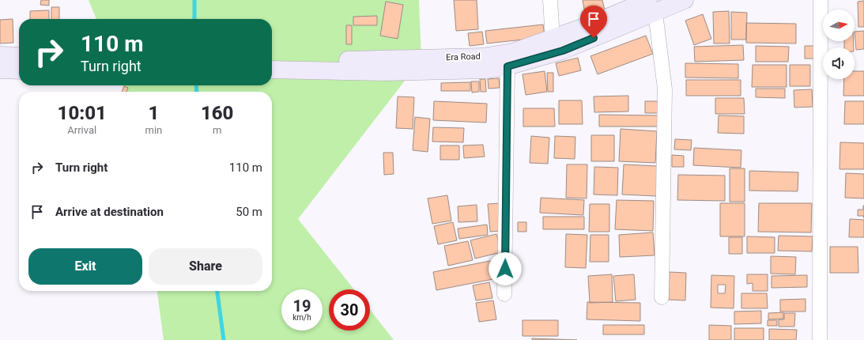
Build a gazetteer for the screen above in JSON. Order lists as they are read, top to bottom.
{
  "streets": {
    "main road": ["Era Road"]
  },
  "north": "right",
  "page": {
    "turn": ["110 m", "Turn right"],
    "eta": [
      "10:01",
      "Arrival",
      "1",
      "min",
      "160",
      "m"
    ],
    "list": [
      {
        "name": "Turn right",
        "value": "110 m"
      },
      {
        "name": "Arrive at destination",
        "value": "50 m"
      }
    ],
    "buttons": ["Exit", "Share"],
    "speed": "19 km/h",
    "limit": "30"
  }
}
